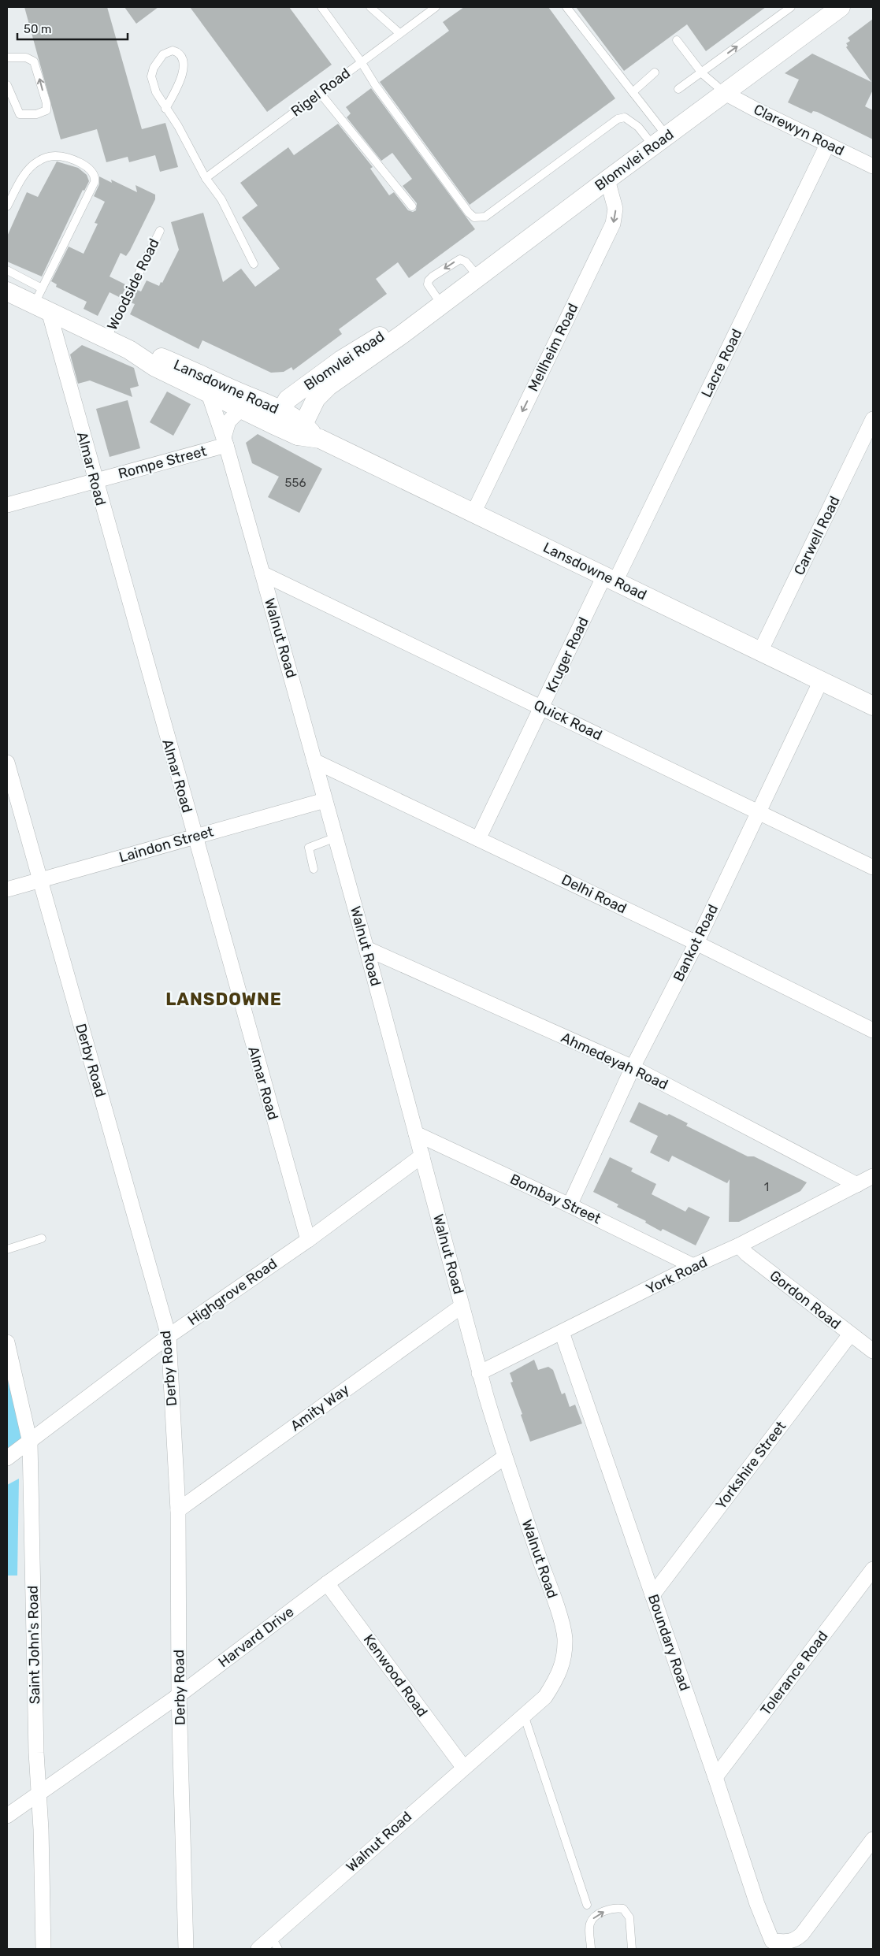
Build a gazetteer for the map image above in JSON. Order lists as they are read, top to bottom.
{
  "streets": {
    "street": [
      "Clarewyn Road",
      "Blomvlei Road",
      "Mellheim Road",
      "Lacre Road",
      "Lansdowne Road",
      "Rompe Street",
      "Almar Road",
      "Carwell Road",
      "Walnut Road",
      "Kruger Road",
      "Quick Road",
      "Laindon Street",
      "Delhi Road",
      "Bankot Road",
      "Derby Road",
      "Ahmedeyah Road",
      "Bombay Street",
      "York Road",
      "Highgrove Road",
      "Gordon Road",
      "Amity Way",
      "Yorkshire Street",
      "Harvard Drive",
      "Boundary Road",
      "Saint John's Road",
      "Tolerance Road",
      "Kenwood Road"
    ],
    "lane": ["Rigel Road", "Woodside Road"]
  },
  "crossings": [
    ["Clarewyn Road", "Blomvlei Road"],
    ["Clarewyn Road", "Lacre Road"],
    ["Blomvlei Road", "Mellheim Road"],
    ["Blomvlei Road", "Lansdowne Road"],
    ["Woodside Road", "Lansdowne Road"],
    ["Mellheim Road", "Lansdowne Road"],
    ["Lacre Road", "Lansdowne Road"],
    ["Lacre Road", "Kruger Road"],
    ["Lansdowne Road", "Almar Road"],
    ["Lansdowne Road", "Carwell Road"],
    ["Lansdowne Road", "Walnut Road"],
    ["Lansdowne Road", "Kruger Road"],
    ["Lansdowne Road", "Bankot Road"],
    ["Rompe Street", "Almar Road"],
    ["Rompe Street", "Walnut Road"],
    ["Almar Road", "Laindon Street"],
    ["Almar Road", "Highgrove Road"],
    ["Walnut Road", "Quick Road"],
    ["Walnut Road", "Laindon Street"],
    ["Walnut Road", "Delhi Road"],
    ["Walnut Road", "Ahmedeyah Road"],
    ["Walnut Road", "Bombay Street"],
    ["Walnut Road", "York Road"],
    ["Walnut Road", "Highgrove Road"],
    ["Walnut Road", "Amity Way"],
    ["Walnut Road", "Harvard Drive"],
    ["Walnut Road", "Kenwood Road"],
    ["Kruger Road", "Quick Road"],
    ["Kruger Road", "Delhi Road"],
    ["Quick Road", "Bankot Road"],
    ["Laindon Street", "Derby Road"],
    ["Delhi Road", "Bankot Road"],
    ["Bankot Road", "Ahmedeyah Road"],
    ["Bankot Road", "Bombay Street"],
    ["Derby Road", "Highgrove Road"],
    ["Derby Road", "Amity Way"],
    ["Derby Road", "Harvard Drive"],
    ["Ahmedeyah Road", "York Road"],
    ["Bombay Street", "York Road"],
    ["York Road", "Gordon Road"],
    ["York Road", "Boundary Road"],
    ["Highgrove Road", "Saint John's Road"],
    ["Gordon Road", "Yorkshire Street"],
    ["Yorkshire Street", "Boundary Road"],
    ["Harvard Drive", "Saint John's Road"],
    ["Harvard Drive", "Kenwood Road"],
    ["Boundary Road", "Tolerance Road"]
  ],
  "one_way": ["Mellheim Road"],
  "districts": ["LANSDOWNE"],
  "house_numbers": ["556", "1"],
  "scale_bar": "50 m"
}
